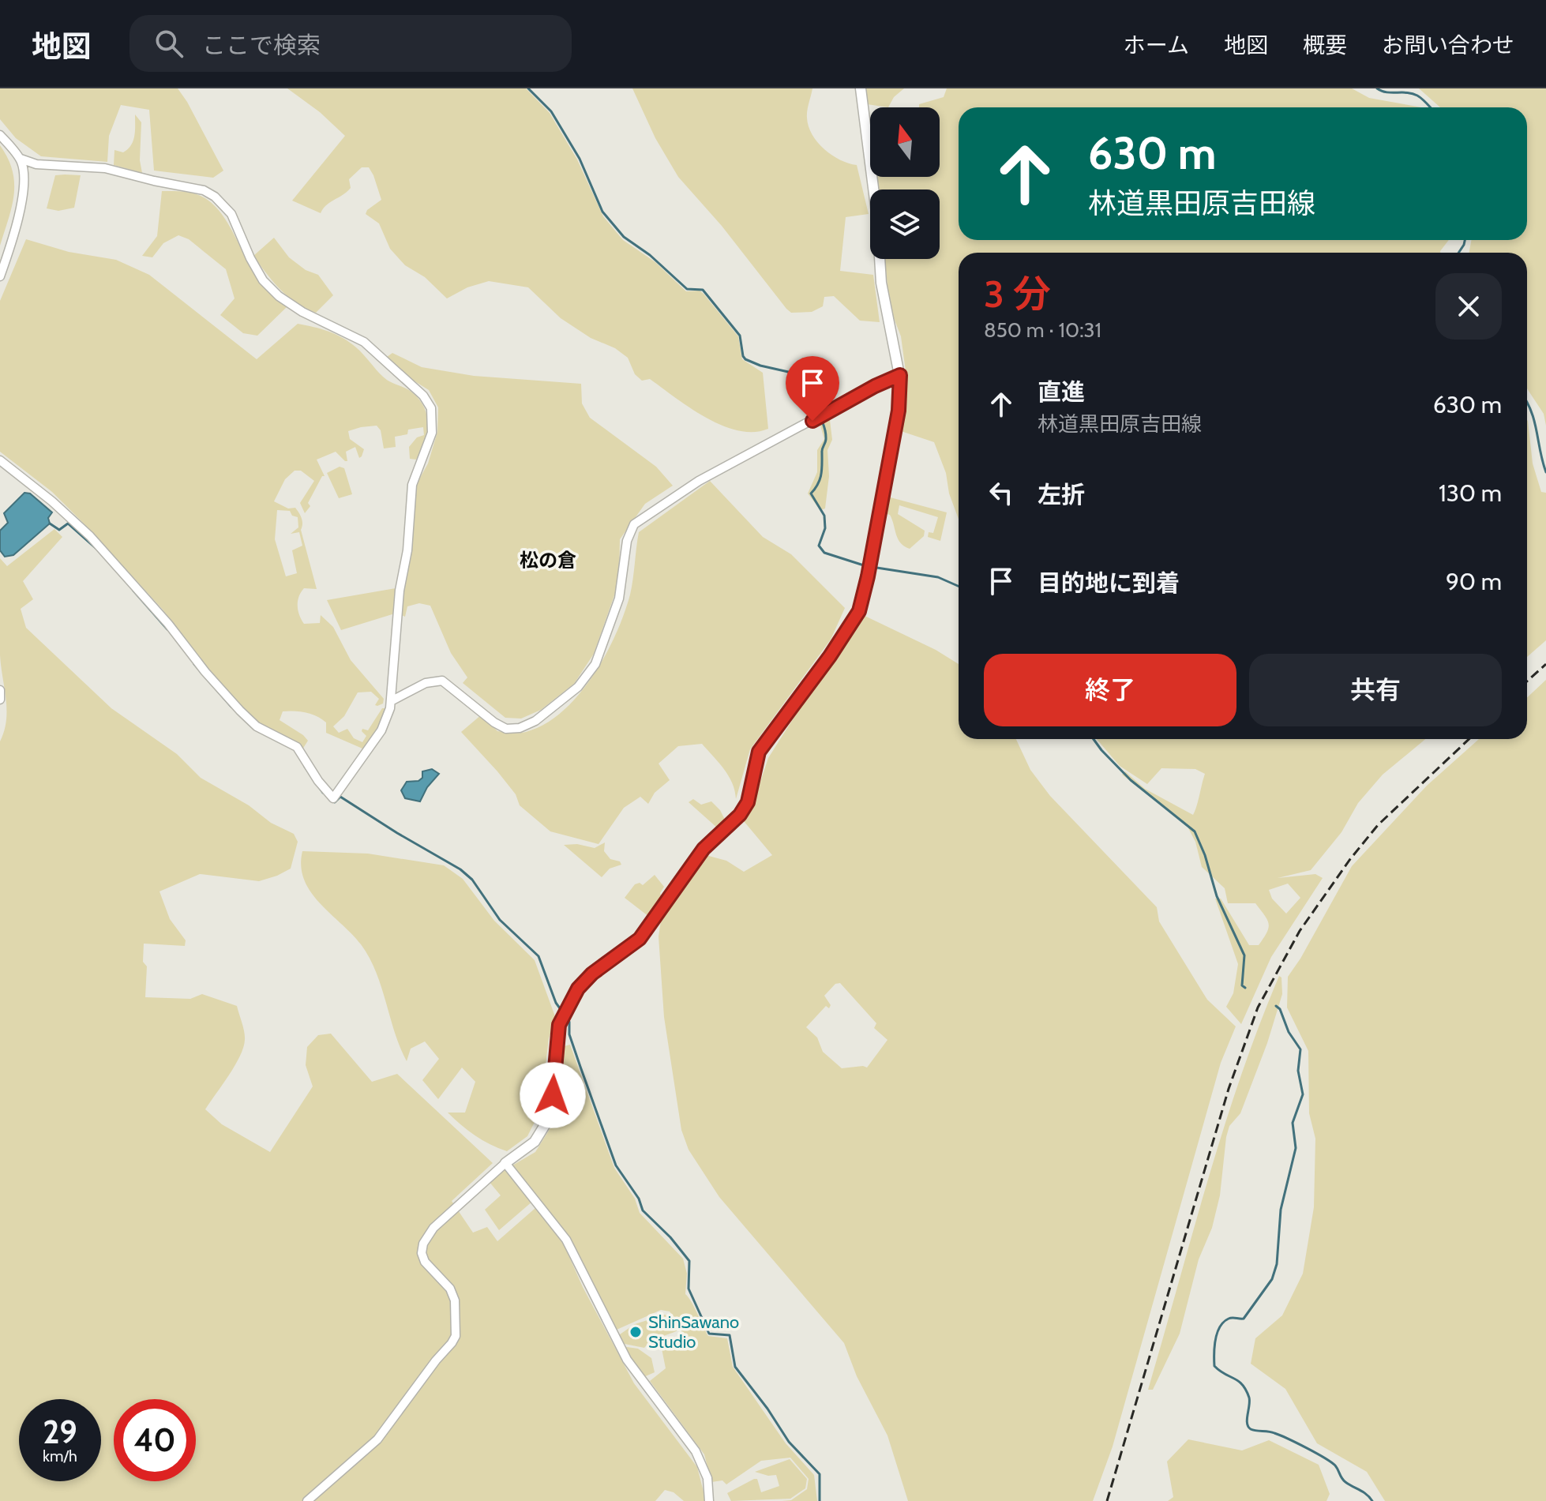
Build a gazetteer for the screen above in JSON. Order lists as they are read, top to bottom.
{
  "districts": ["松の倉"],
  "places": ["ShinSawano Studio"],
  "north": "top",
  "page": {
    "header": "地図",
    "search": "ここで検索",
    "nav": [
      "ホーム",
      "地図",
      "概要",
      "お問い合わせ"
    ],
    "turn": ["630 m", "林道黒田原吉田線"],
    "heading": ["3 分", "850 m · 10:31"],
    "list": [
      {
        "name": "直進",
        "note": "林道黒田原吉田線",
        "value": "630 m"
      },
      {
        "name": "左折",
        "value": "130 m"
      },
      {
        "name": "目的地に到着",
        "value": "90 m"
      }
    ],
    "buttons": ["終了", "共有"],
    "speed": "29 km/h",
    "limit": "40"
  }
}
